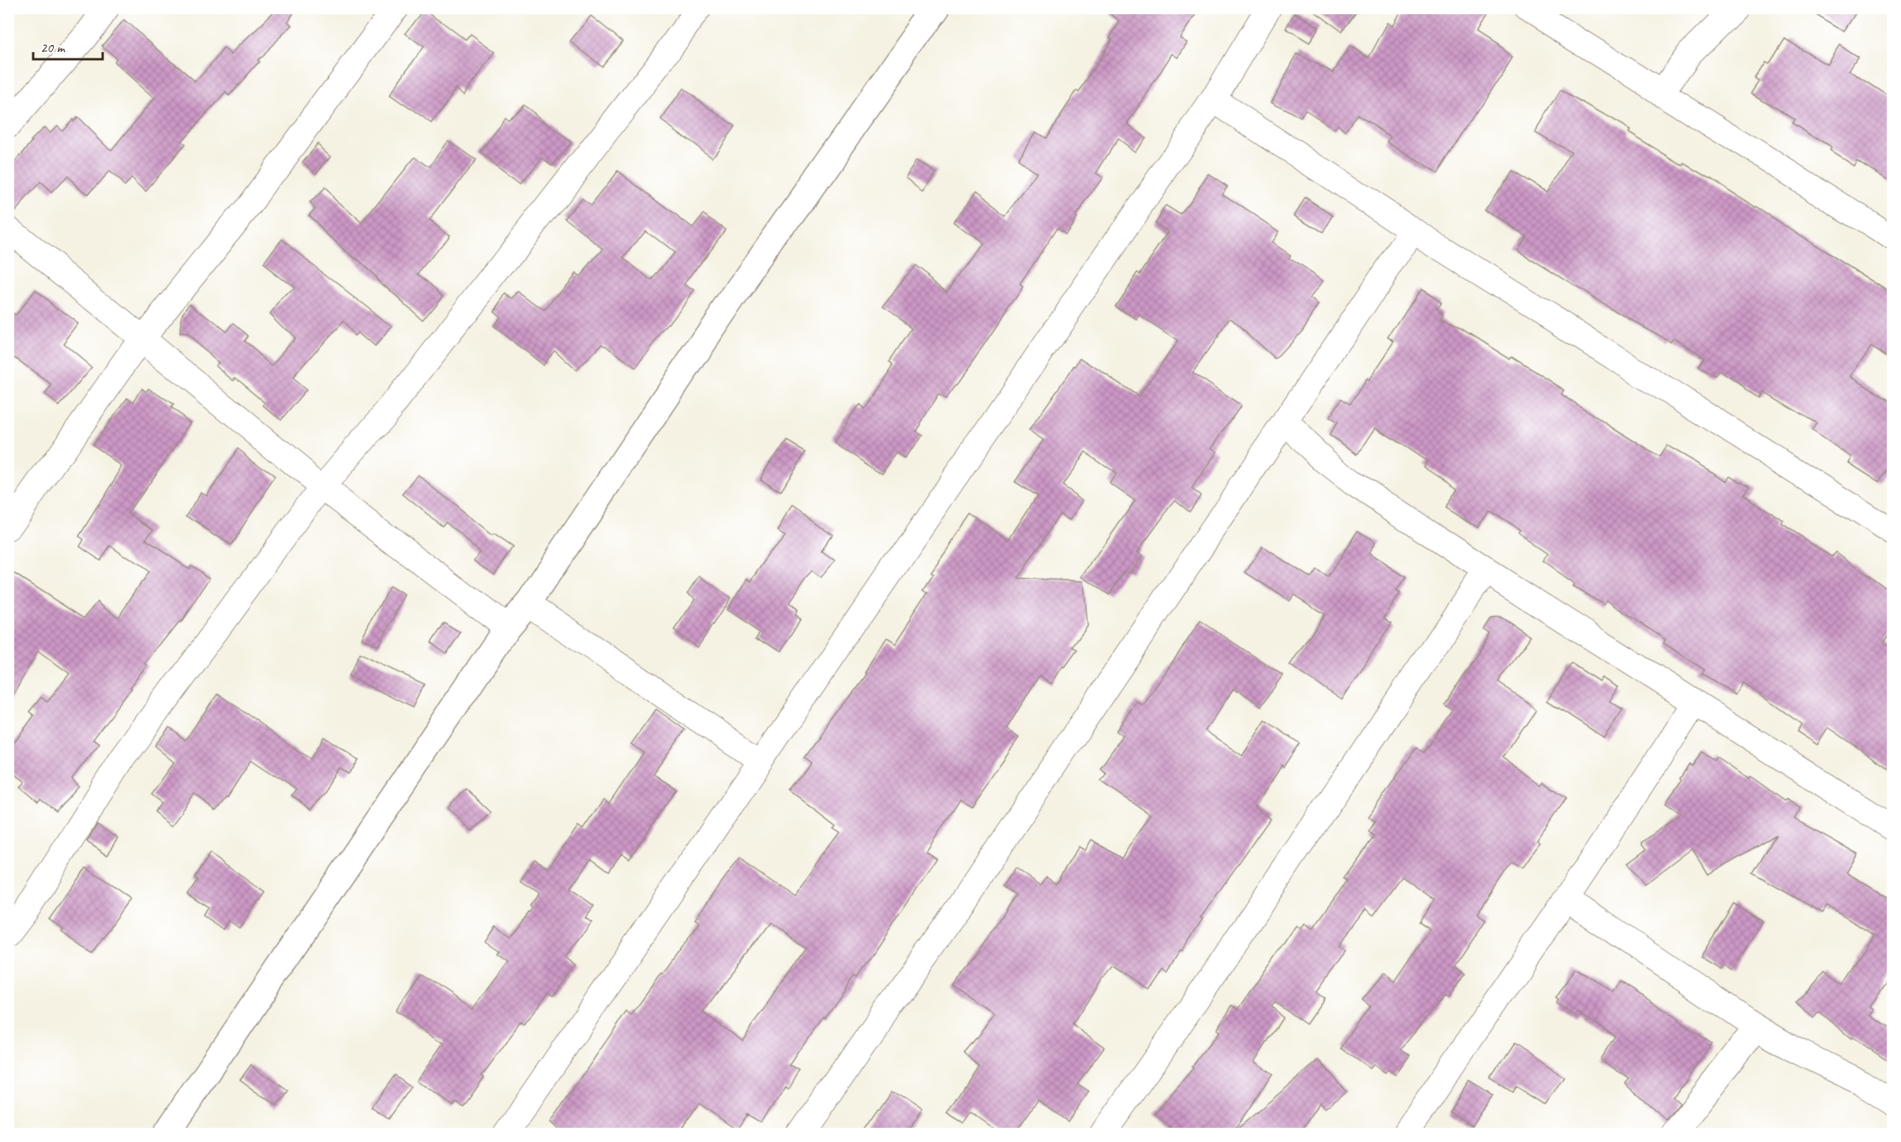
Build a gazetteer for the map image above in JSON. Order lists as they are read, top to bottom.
{
  "scale_bar": "20 m"
}
